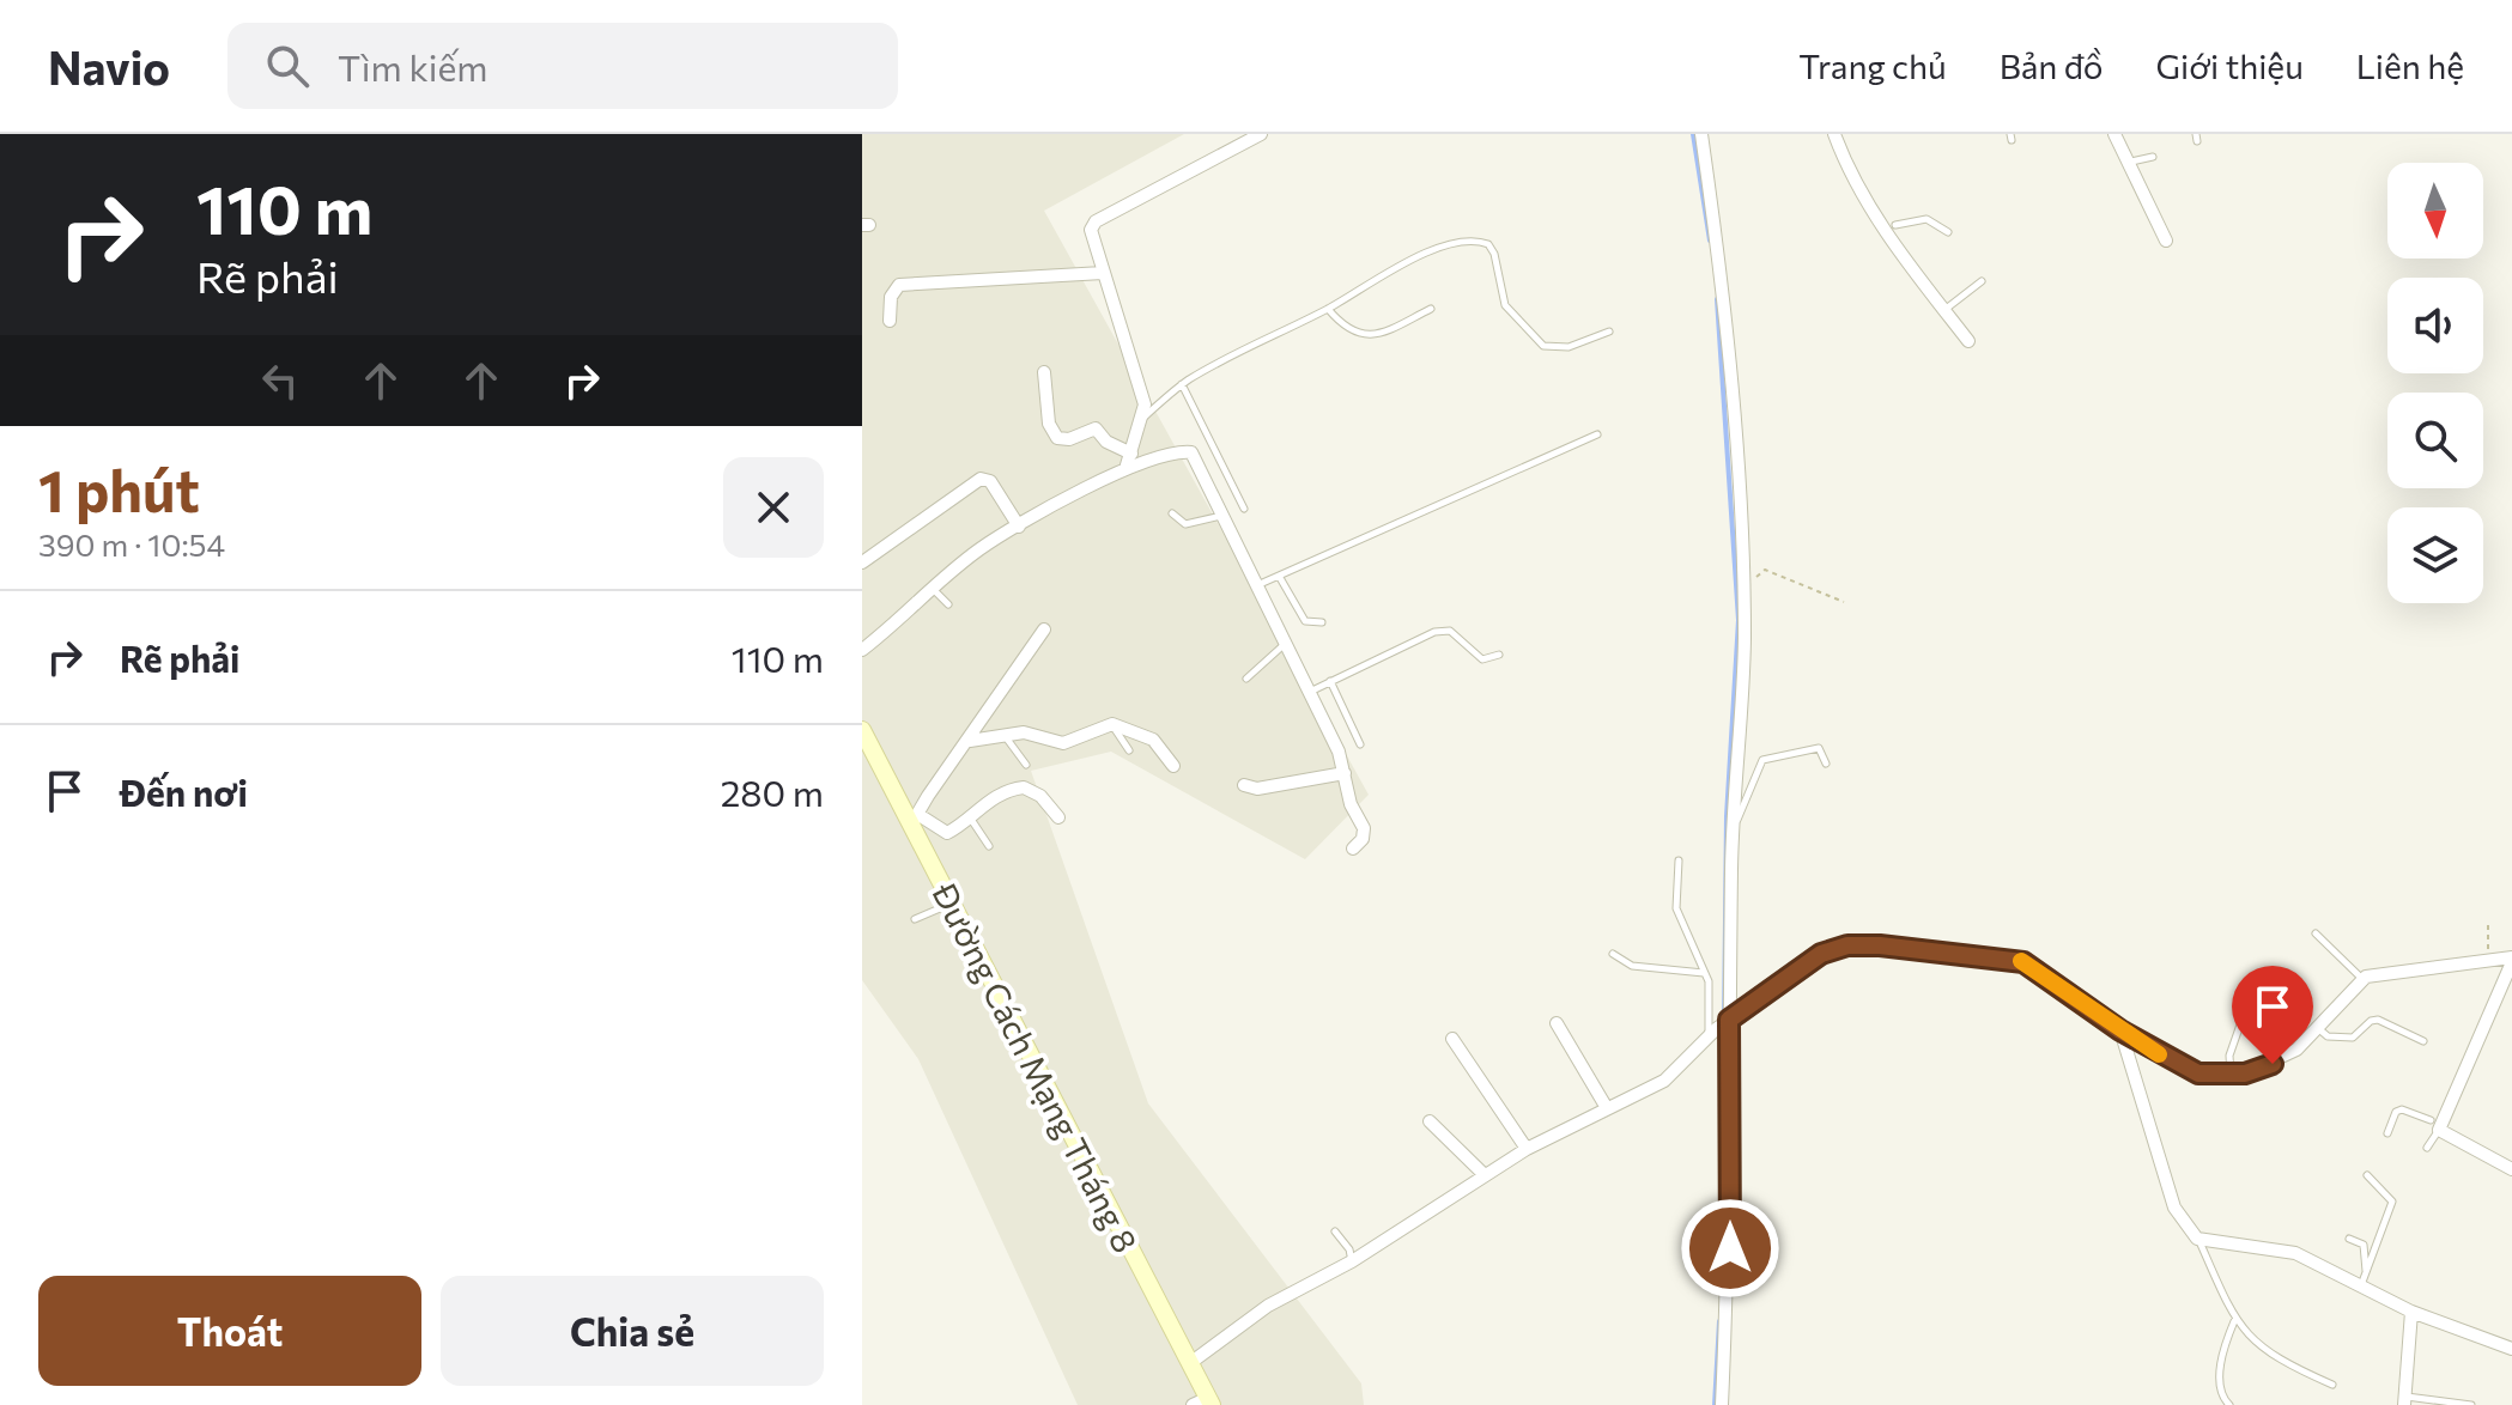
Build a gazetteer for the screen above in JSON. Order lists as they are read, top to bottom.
{
  "streets": {
    "street": ["Đường Cách Mạng Tháng 8"]
  },
  "north": "bottom",
  "page": {
    "header": "Navio",
    "search": "Tìm kiếm",
    "nav": [
      "Trang chủ",
      "Bản đồ",
      "Giới thiệu",
      "Liên hệ"
    ],
    "turn": ["110 m", "Rẽ phải"],
    "heading": ["1 phút", "390 m · 10:54"],
    "list": [
      {
        "name": "Rẽ phải",
        "value": "110 m"
      },
      {
        "name": "Đến nơi",
        "value": "280 m"
      }
    ],
    "buttons": ["Thoát", "Chia sẻ"]
  }
}
